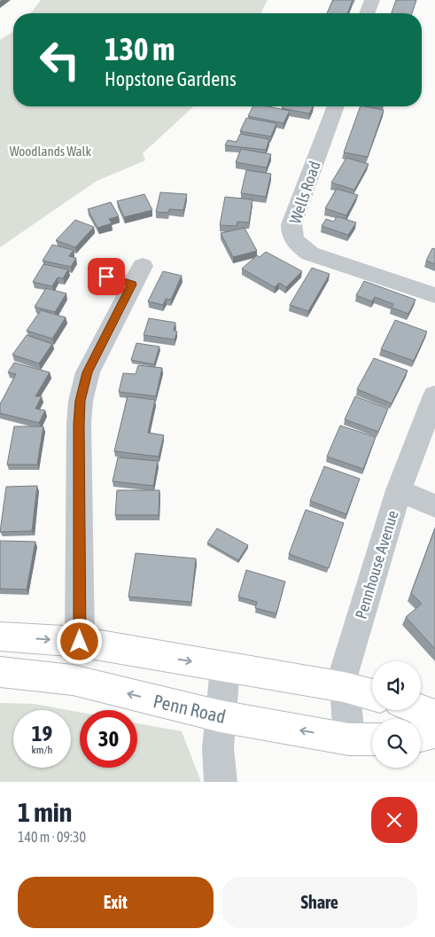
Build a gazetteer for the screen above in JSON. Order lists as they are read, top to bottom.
{
  "streets": {
    "highway": ["Penn Road"],
    "street": ["Wells Road", "Pennhouse Avenue"]
  },
  "crossings": [
    ["Pennhouse Avenue", "Penn Road"]
  ],
  "parks": ["Woodlands Walk"],
  "page": {
    "turn": ["130 m", "Hopstone Gardens"],
    "speed": "19 km/h",
    "limit": "30",
    "heading": ["1 min", "140 m · 09:30"],
    "buttons": ["Exit", "Share"]
  }
}
